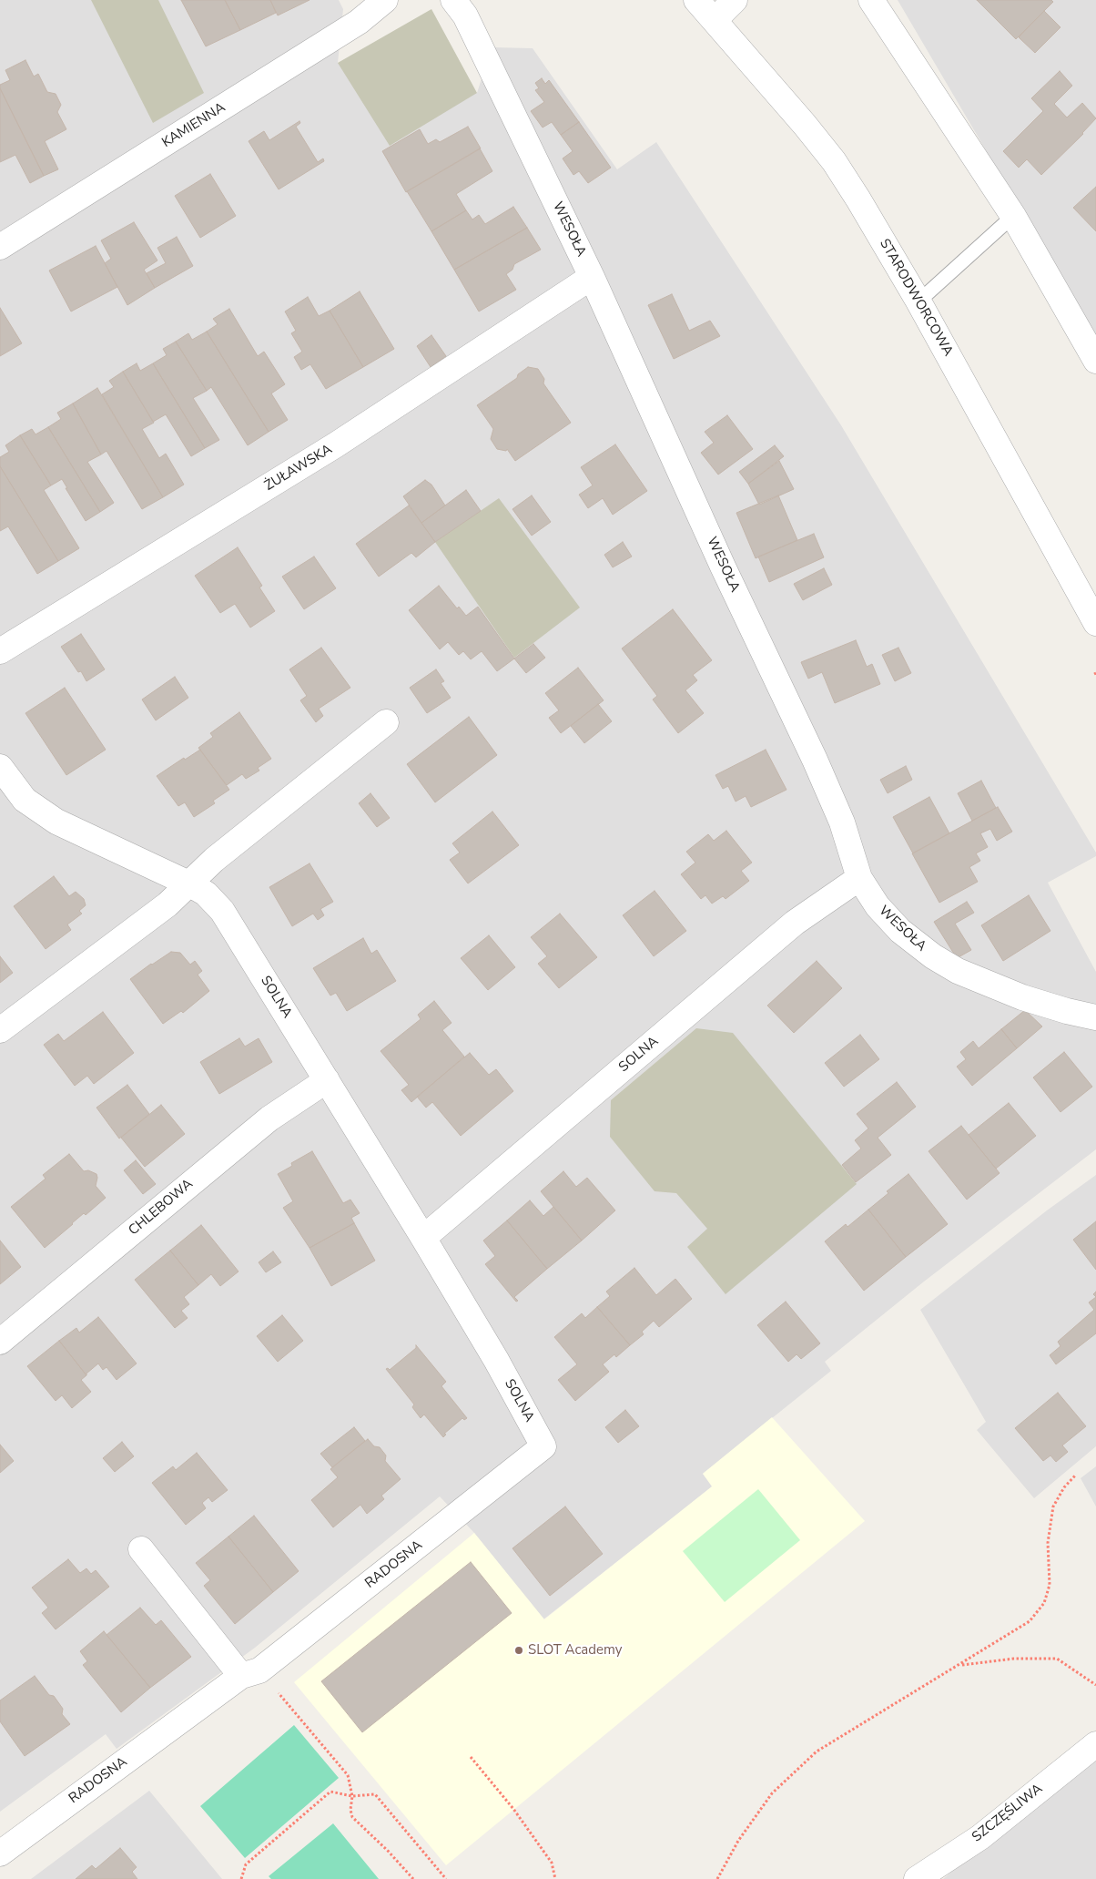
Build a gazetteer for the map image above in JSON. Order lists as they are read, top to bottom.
{
  "streets": {
    "street": [
      "KAMIENNA",
      "WESOŁA",
      "STARODWORCOWA",
      "ŻUŁAWSKA",
      "SOLNA",
      "CHLEBOWA",
      "RADOSNA",
      "SZCZĘŚLIWA"
    ]
  },
  "crossings": [
    ["WESOŁA", "ŻUŁAWSKA"],
    ["WESOŁA", "SOLNA"],
    ["SOLNA", "CHLEBOWA"],
    ["SOLNA", "RADOSNA"]
  ],
  "places": ["SLOT Academy"]
}
